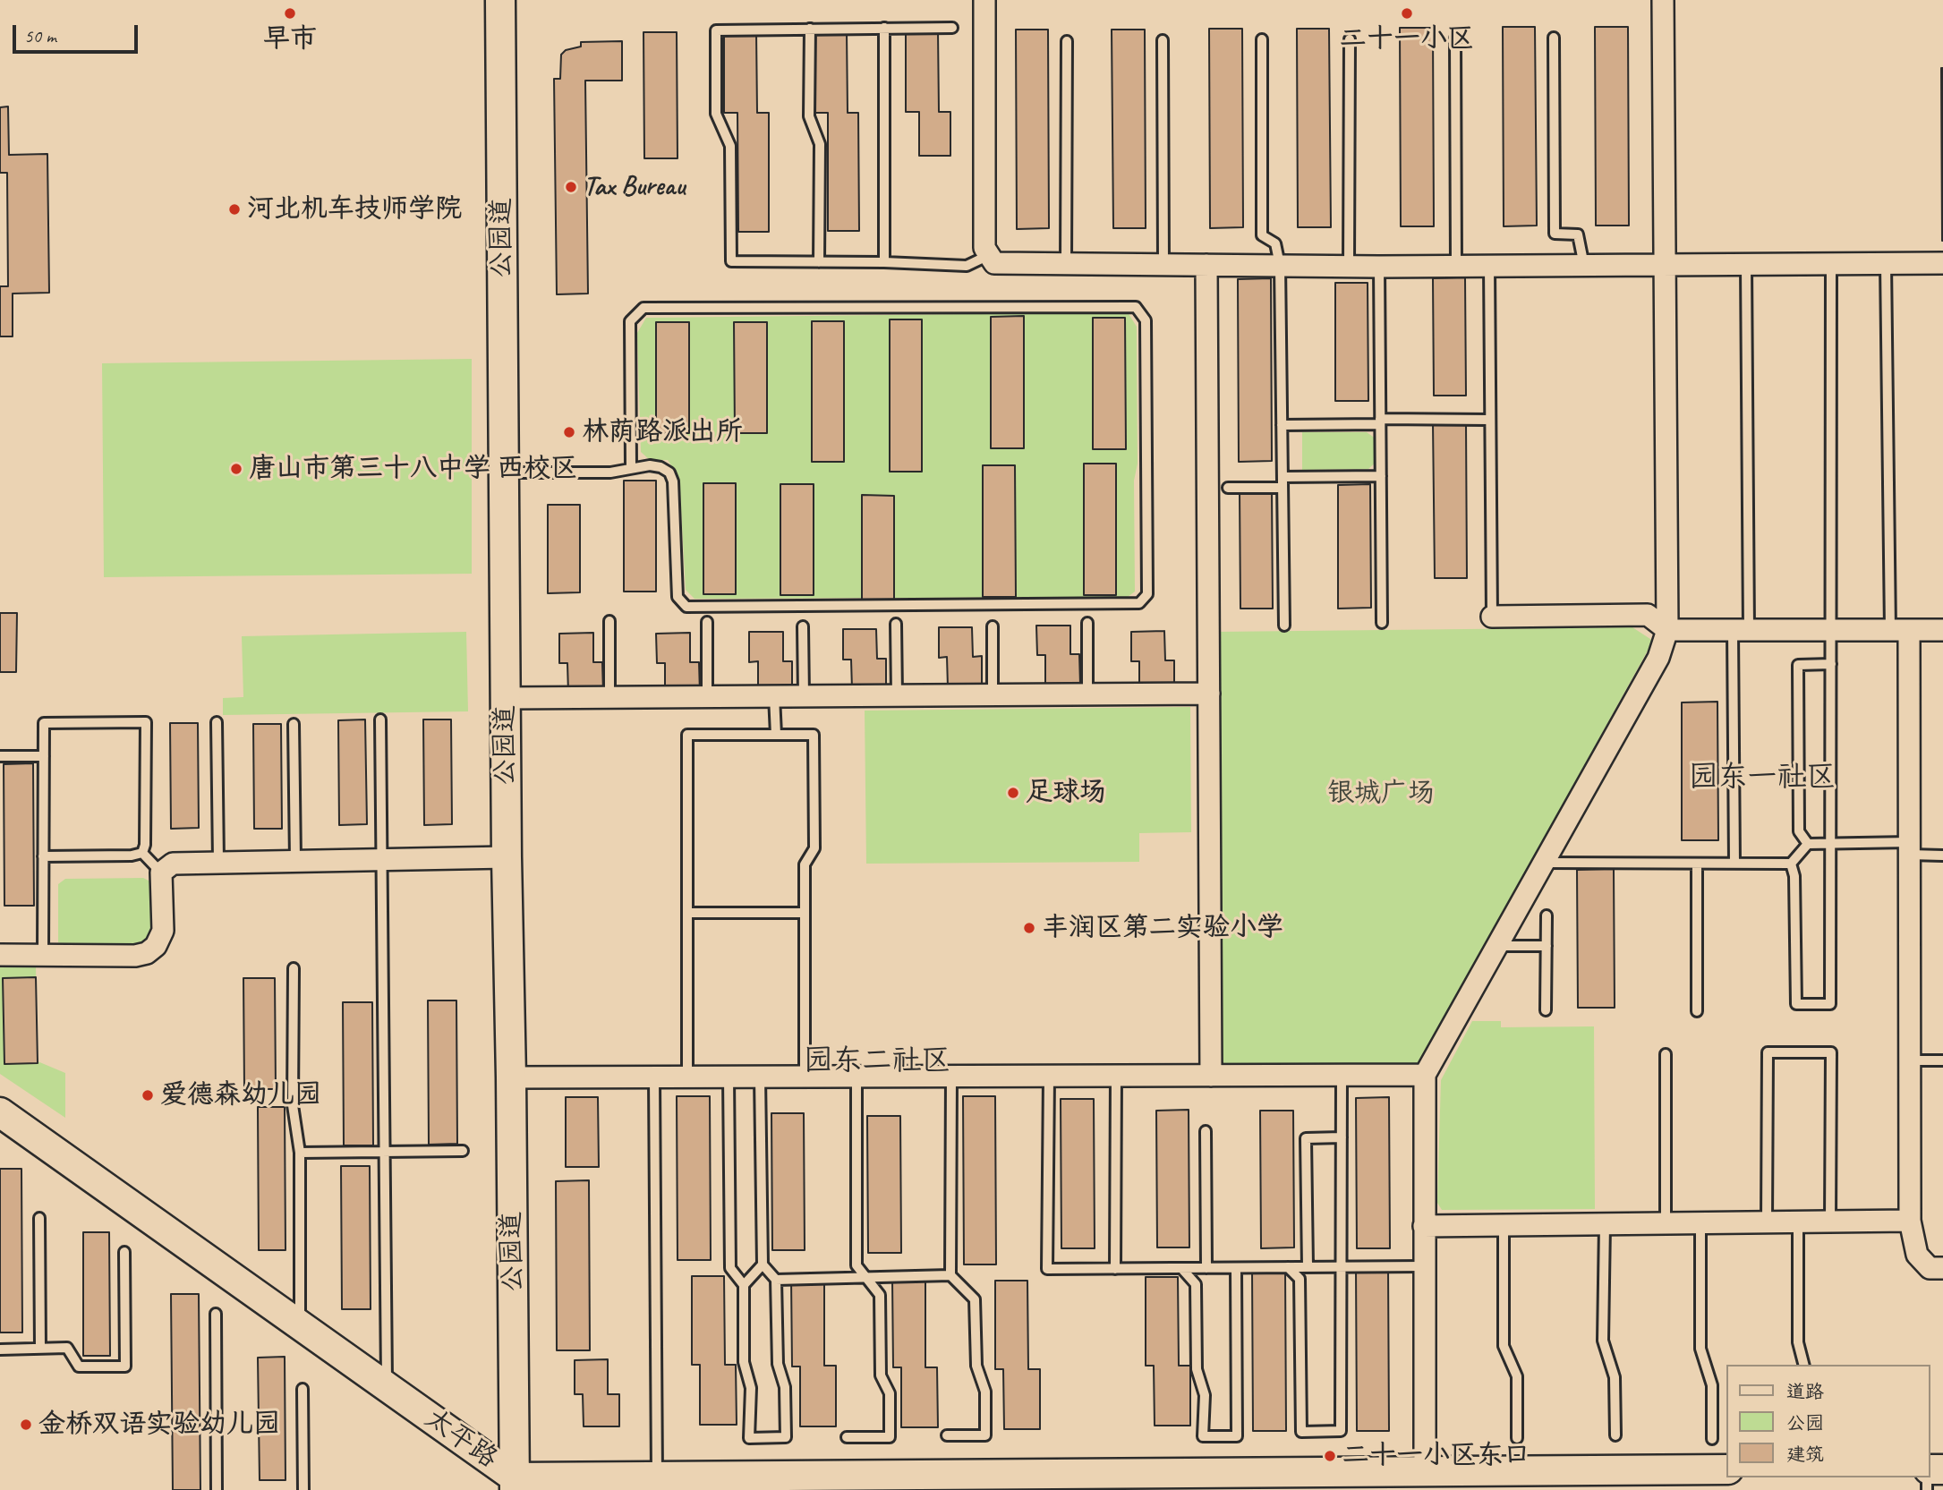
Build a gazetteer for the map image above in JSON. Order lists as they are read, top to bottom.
{
  "streets": {
    "street": ["公园道", "太平路"]
  },
  "crossings": [
    ["公园道", "太平路"]
  ],
  "districts": ["园东一社区", "园东二社区"],
  "parks": ["银城广场"],
  "places": [
    "早市",
    "二十一小区",
    "Tax Bureau",
    "河北机车技师学院",
    "林荫路派出所",
    "唐山市第三十八中学 西校区",
    "足球场",
    "丰润区第二实验小学",
    "爱德森幼儿园",
    "金桥双语实验幼儿园",
    "二十一小区东口"
  ],
  "legend": ["道路", "公园", "建筑"],
  "scale_bar": "50 m"
}
